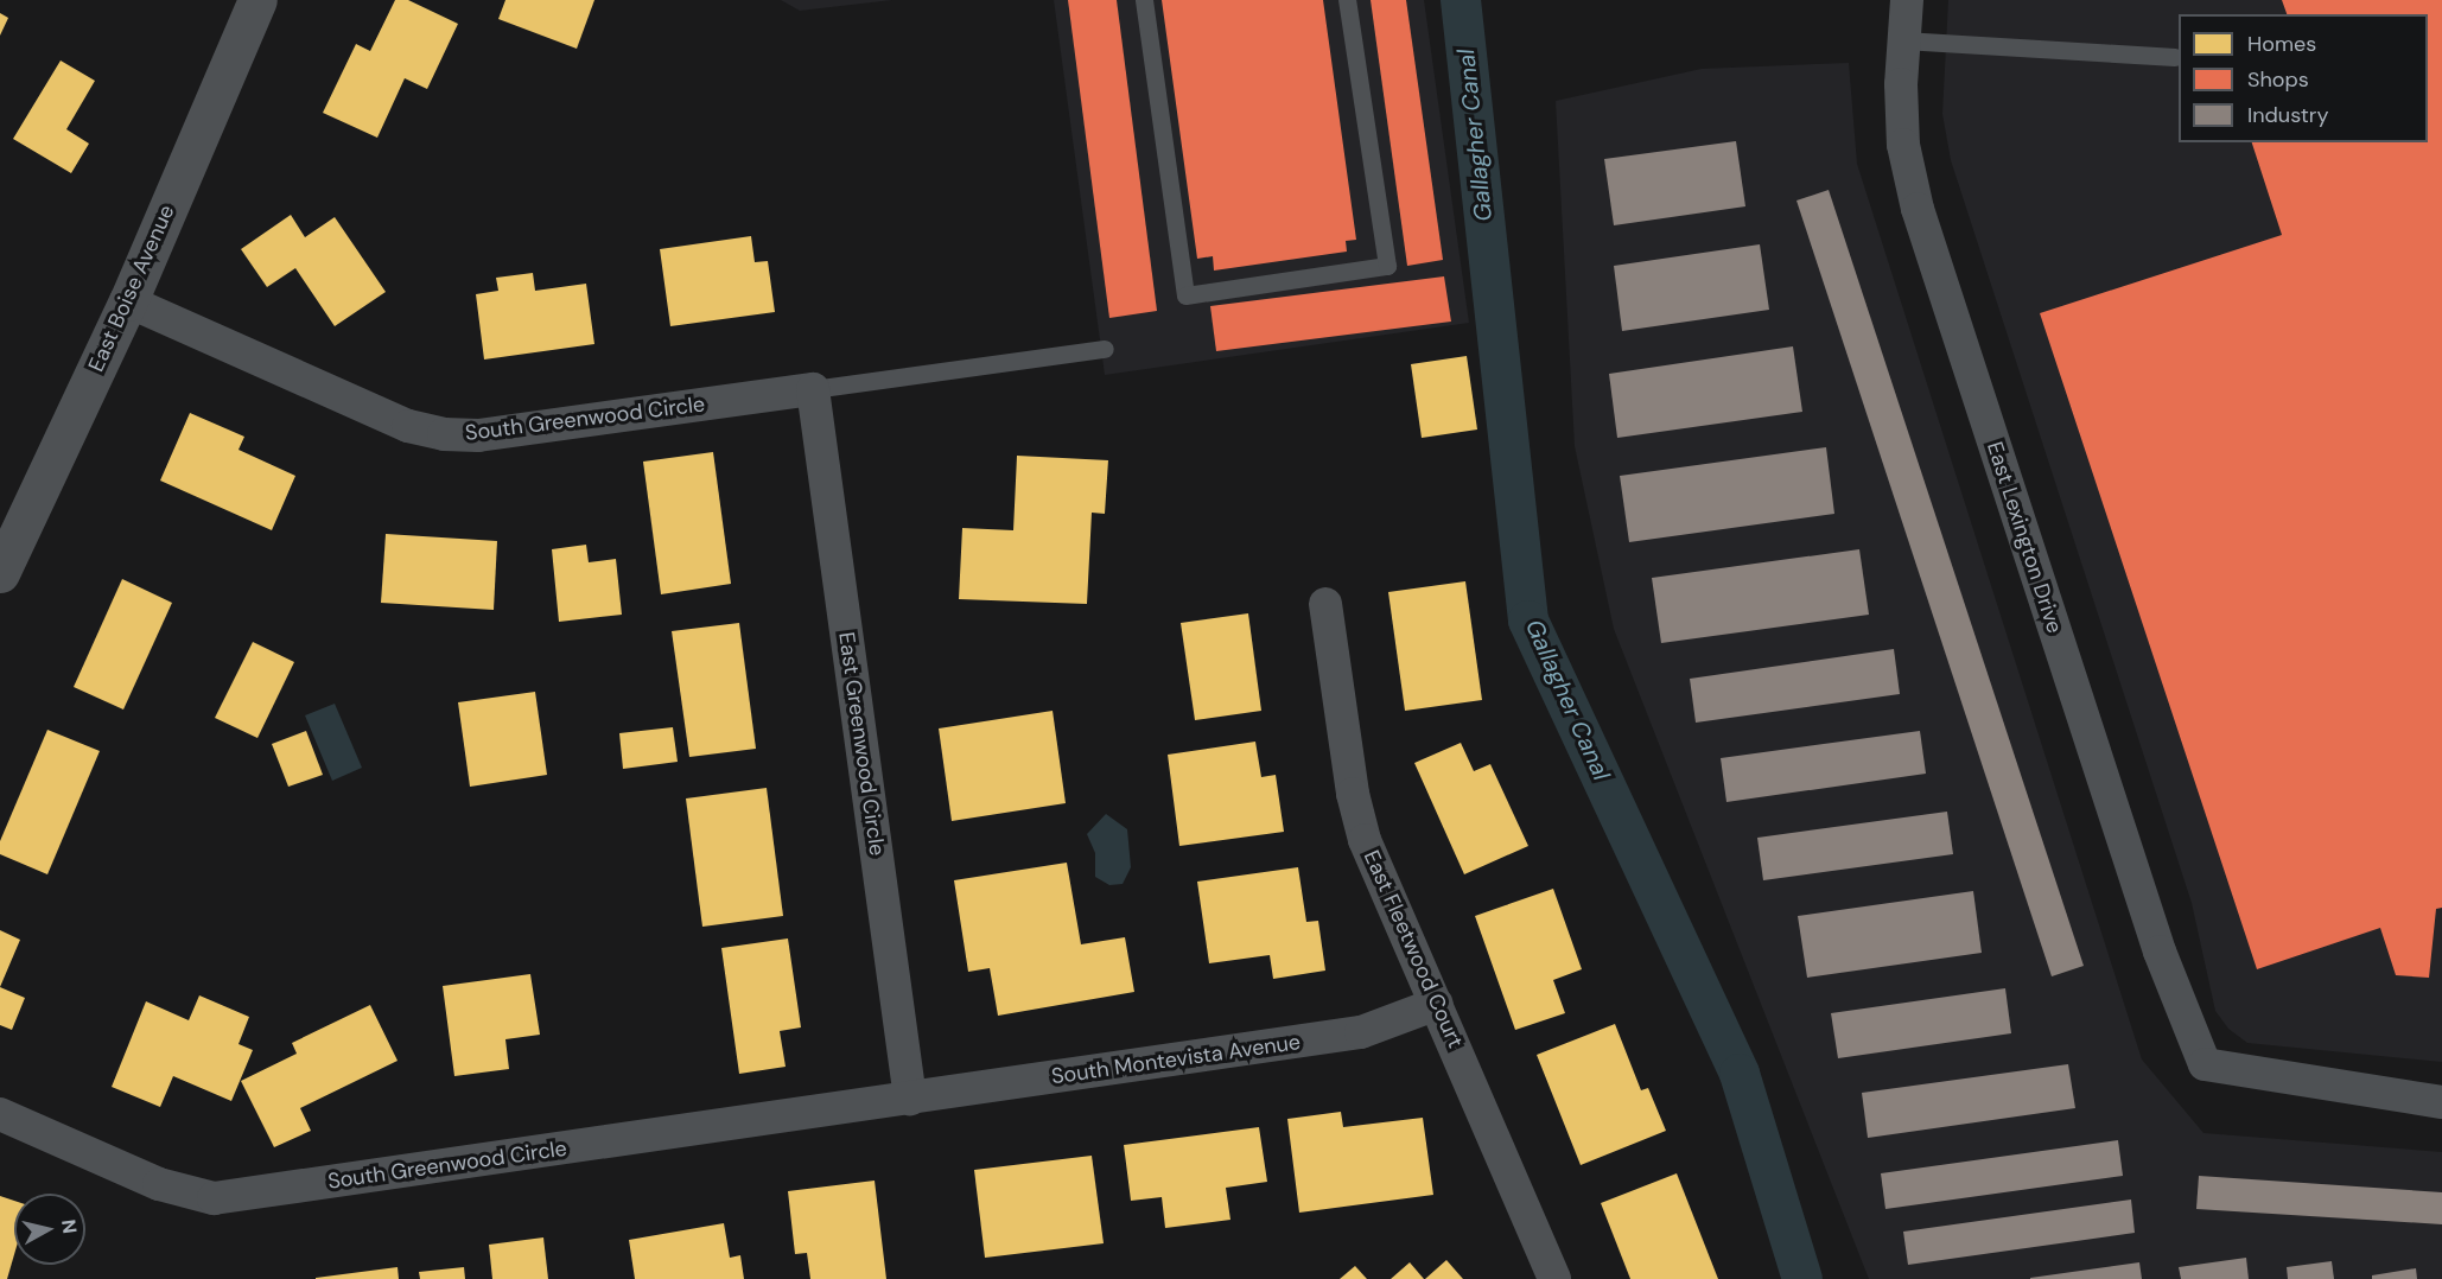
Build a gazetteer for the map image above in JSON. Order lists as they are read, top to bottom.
{
  "streets": {
    "street": [
      "East Boise Avenue",
      "South Greenwood Circle",
      "East Lexington Drive",
      "East Greenwood Circle",
      "East Fleetwood Court",
      "South Montevista Avenue"
    ]
  },
  "crossings": [
    ["East Boise Avenue", "South Greenwood Circle"],
    ["South Greenwood Circle", "East Greenwood Circle"],
    ["South Greenwood Circle", "South Montevista Avenue"],
    ["East Greenwood Circle", "South Montevista Avenue"],
    ["East Fleetwood Court", "South Montevista Avenue"]
  ],
  "water": ["Gallagher Canal"],
  "legend": ["Homes", "Shops", "Industry"],
  "north": "right"
}
